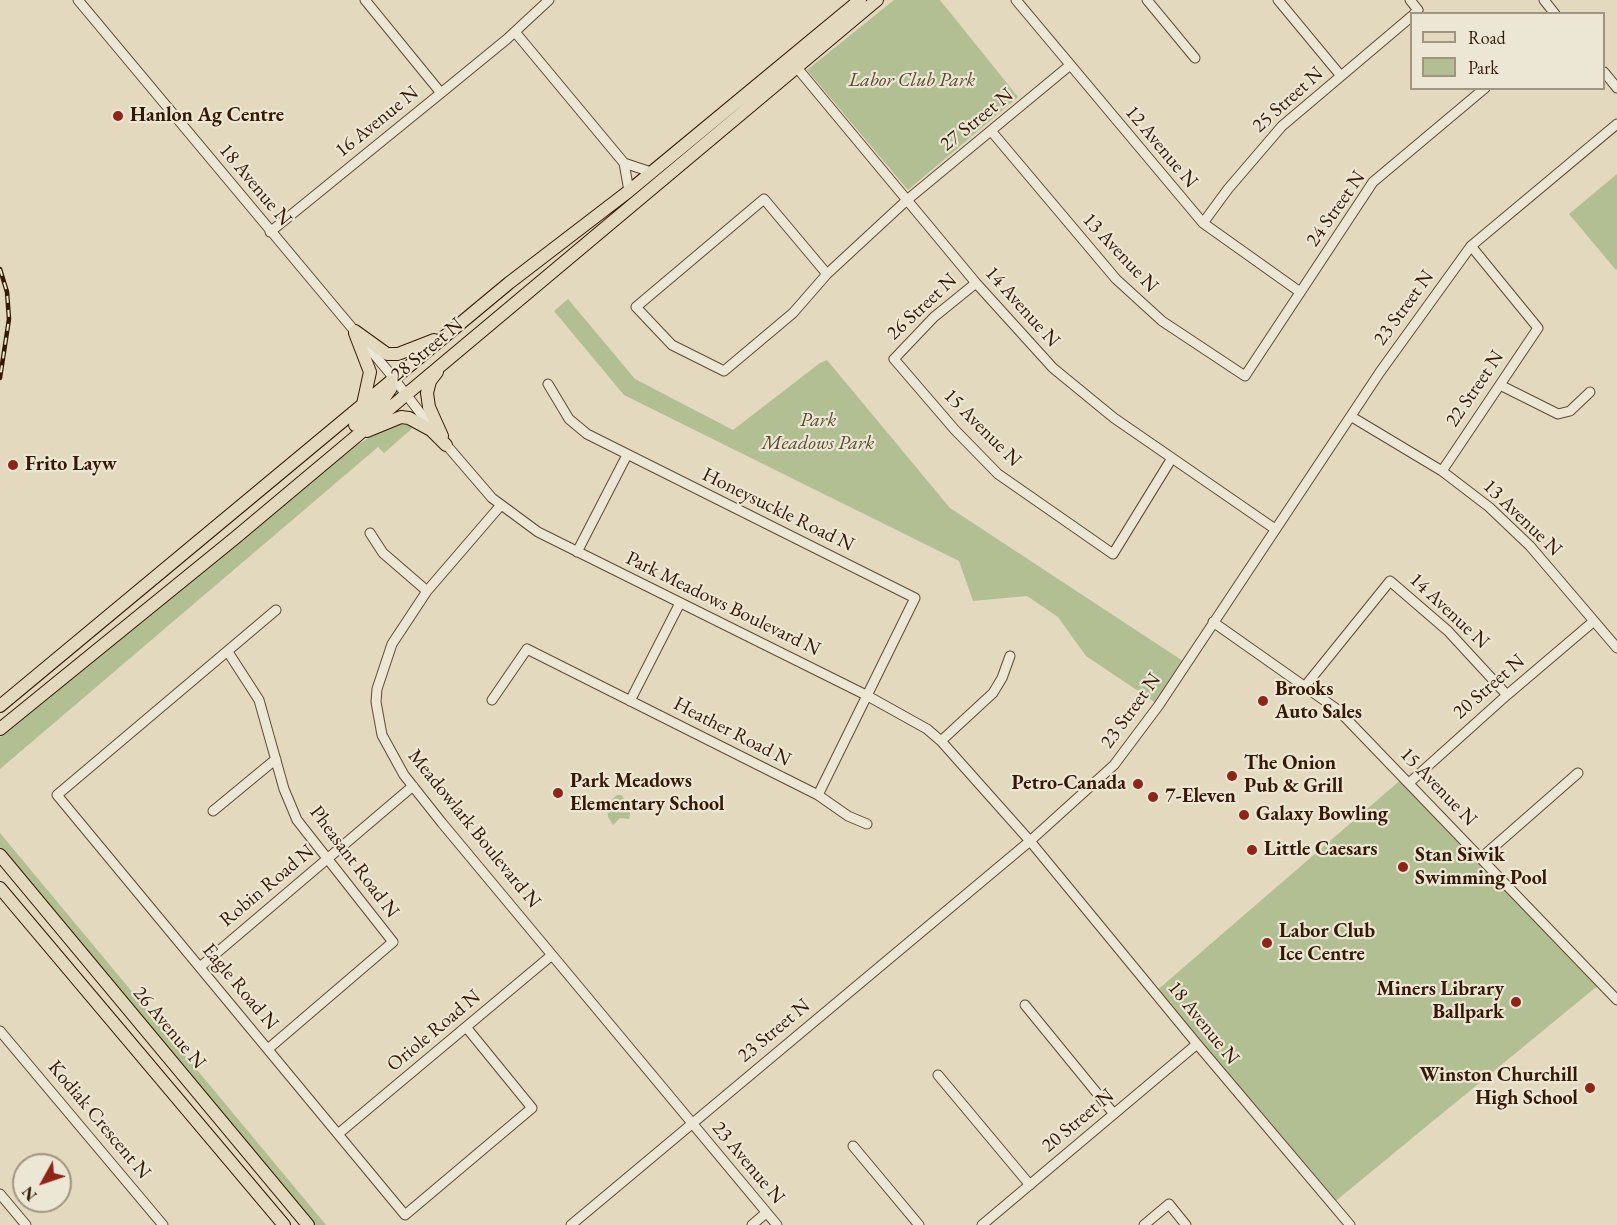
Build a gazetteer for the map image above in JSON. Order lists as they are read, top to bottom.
{
  "streets": {
    "main road": ["28 Street N", "26 Avenue N"],
    "street": [
      "25 Street N",
      "27 Street N",
      "16 Avenue N",
      "12 Avenue N",
      "18 Avenue N",
      "24 Street N",
      "13 Avenue N",
      "26 Street N",
      "14 Avenue N",
      "23 Street N",
      "22 Street N",
      "15 Avenue N",
      "Honeysuckle Road N",
      "Park Meadows Boulevard N",
      "20 Street N",
      "Heather Road N",
      "Meadowlark Boulevard N",
      "Pheasant Road N",
      "Robin Road N",
      "Eagle Road N",
      "Oriole Road N",
      "Kodiak Crescent N",
      "23 Avenue N"
    ]
  },
  "crossings": [
    ["25 Street N", "12 Avenue N"],
    ["27 Street N", "12 Avenue N"],
    ["27 Street N", "13 Avenue N"],
    ["27 Street N", "14 Avenue N"],
    ["16 Avenue N", "18 Avenue N"],
    ["12 Avenue N", "24 Street N"],
    ["18 Avenue N", "23 Street N"],
    ["18 Avenue N", "28 Street N"],
    ["18 Avenue N", "Park Meadows Boulevard N"],
    ["18 Avenue N", "20 Street N"],
    ["24 Street N", "13 Avenue N"],
    ["13 Avenue N", "23 Street N"],
    ["13 Avenue N", "22 Street N"],
    ["13 Avenue N", "20 Street N"],
    ["26 Street N", "14 Avenue N"],
    ["26 Street N", "15 Avenue N"],
    ["14 Avenue N", "23 Street N"],
    ["14 Avenue N", "28 Street N"],
    ["14 Avenue N", "15 Avenue N"],
    ["14 Avenue N", "20 Street N"],
    ["23 Street N", "22 Street N"],
    ["23 Street N", "15 Avenue N"],
    ["23 Street N", "Park Meadows Boulevard N"],
    ["23 Street N", "Meadowlark Boulevard N"],
    ["23 Street N", "23 Avenue N"],
    ["28 Street N", "Park Meadows Boulevard N"],
    ["15 Avenue N", "20 Street N"],
    ["Honeysuckle Road N", "Park Meadows Boulevard N"],
    ["Park Meadows Boulevard N", "Meadowlark Boulevard N"],
    ["Meadowlark Boulevard N", "Robin Road N"],
    ["Meadowlark Boulevard N", "Oriole Road N"],
    ["Meadowlark Boulevard N", "23 Avenue N"],
    ["Pheasant Road N", "Robin Road N"],
    ["Pheasant Road N", "Eagle Road N"],
    ["Robin Road N", "Eagle Road N"],
    ["Eagle Road N", "Oriole Road N"]
  ],
  "parks": ["Labor Club Park", "Park Meadows Park"],
  "places": [
    "Hanlon Ag Centre",
    "Frito Layw",
    "Brooks Auto Sales",
    "The Onion Pub & Grill",
    "Petro-Canada",
    "Park Meadows Elementary School",
    "7-Eleven",
    "Galaxy Bowling",
    "Little Caesars",
    "Stan Siwik Swimming Pool",
    "Labor Club Ice Centre",
    "Miners Library Ballpark",
    "Winston Churchill High School"
  ],
  "legend": ["Road", "Park"],
  "north": "bottom left"
}
